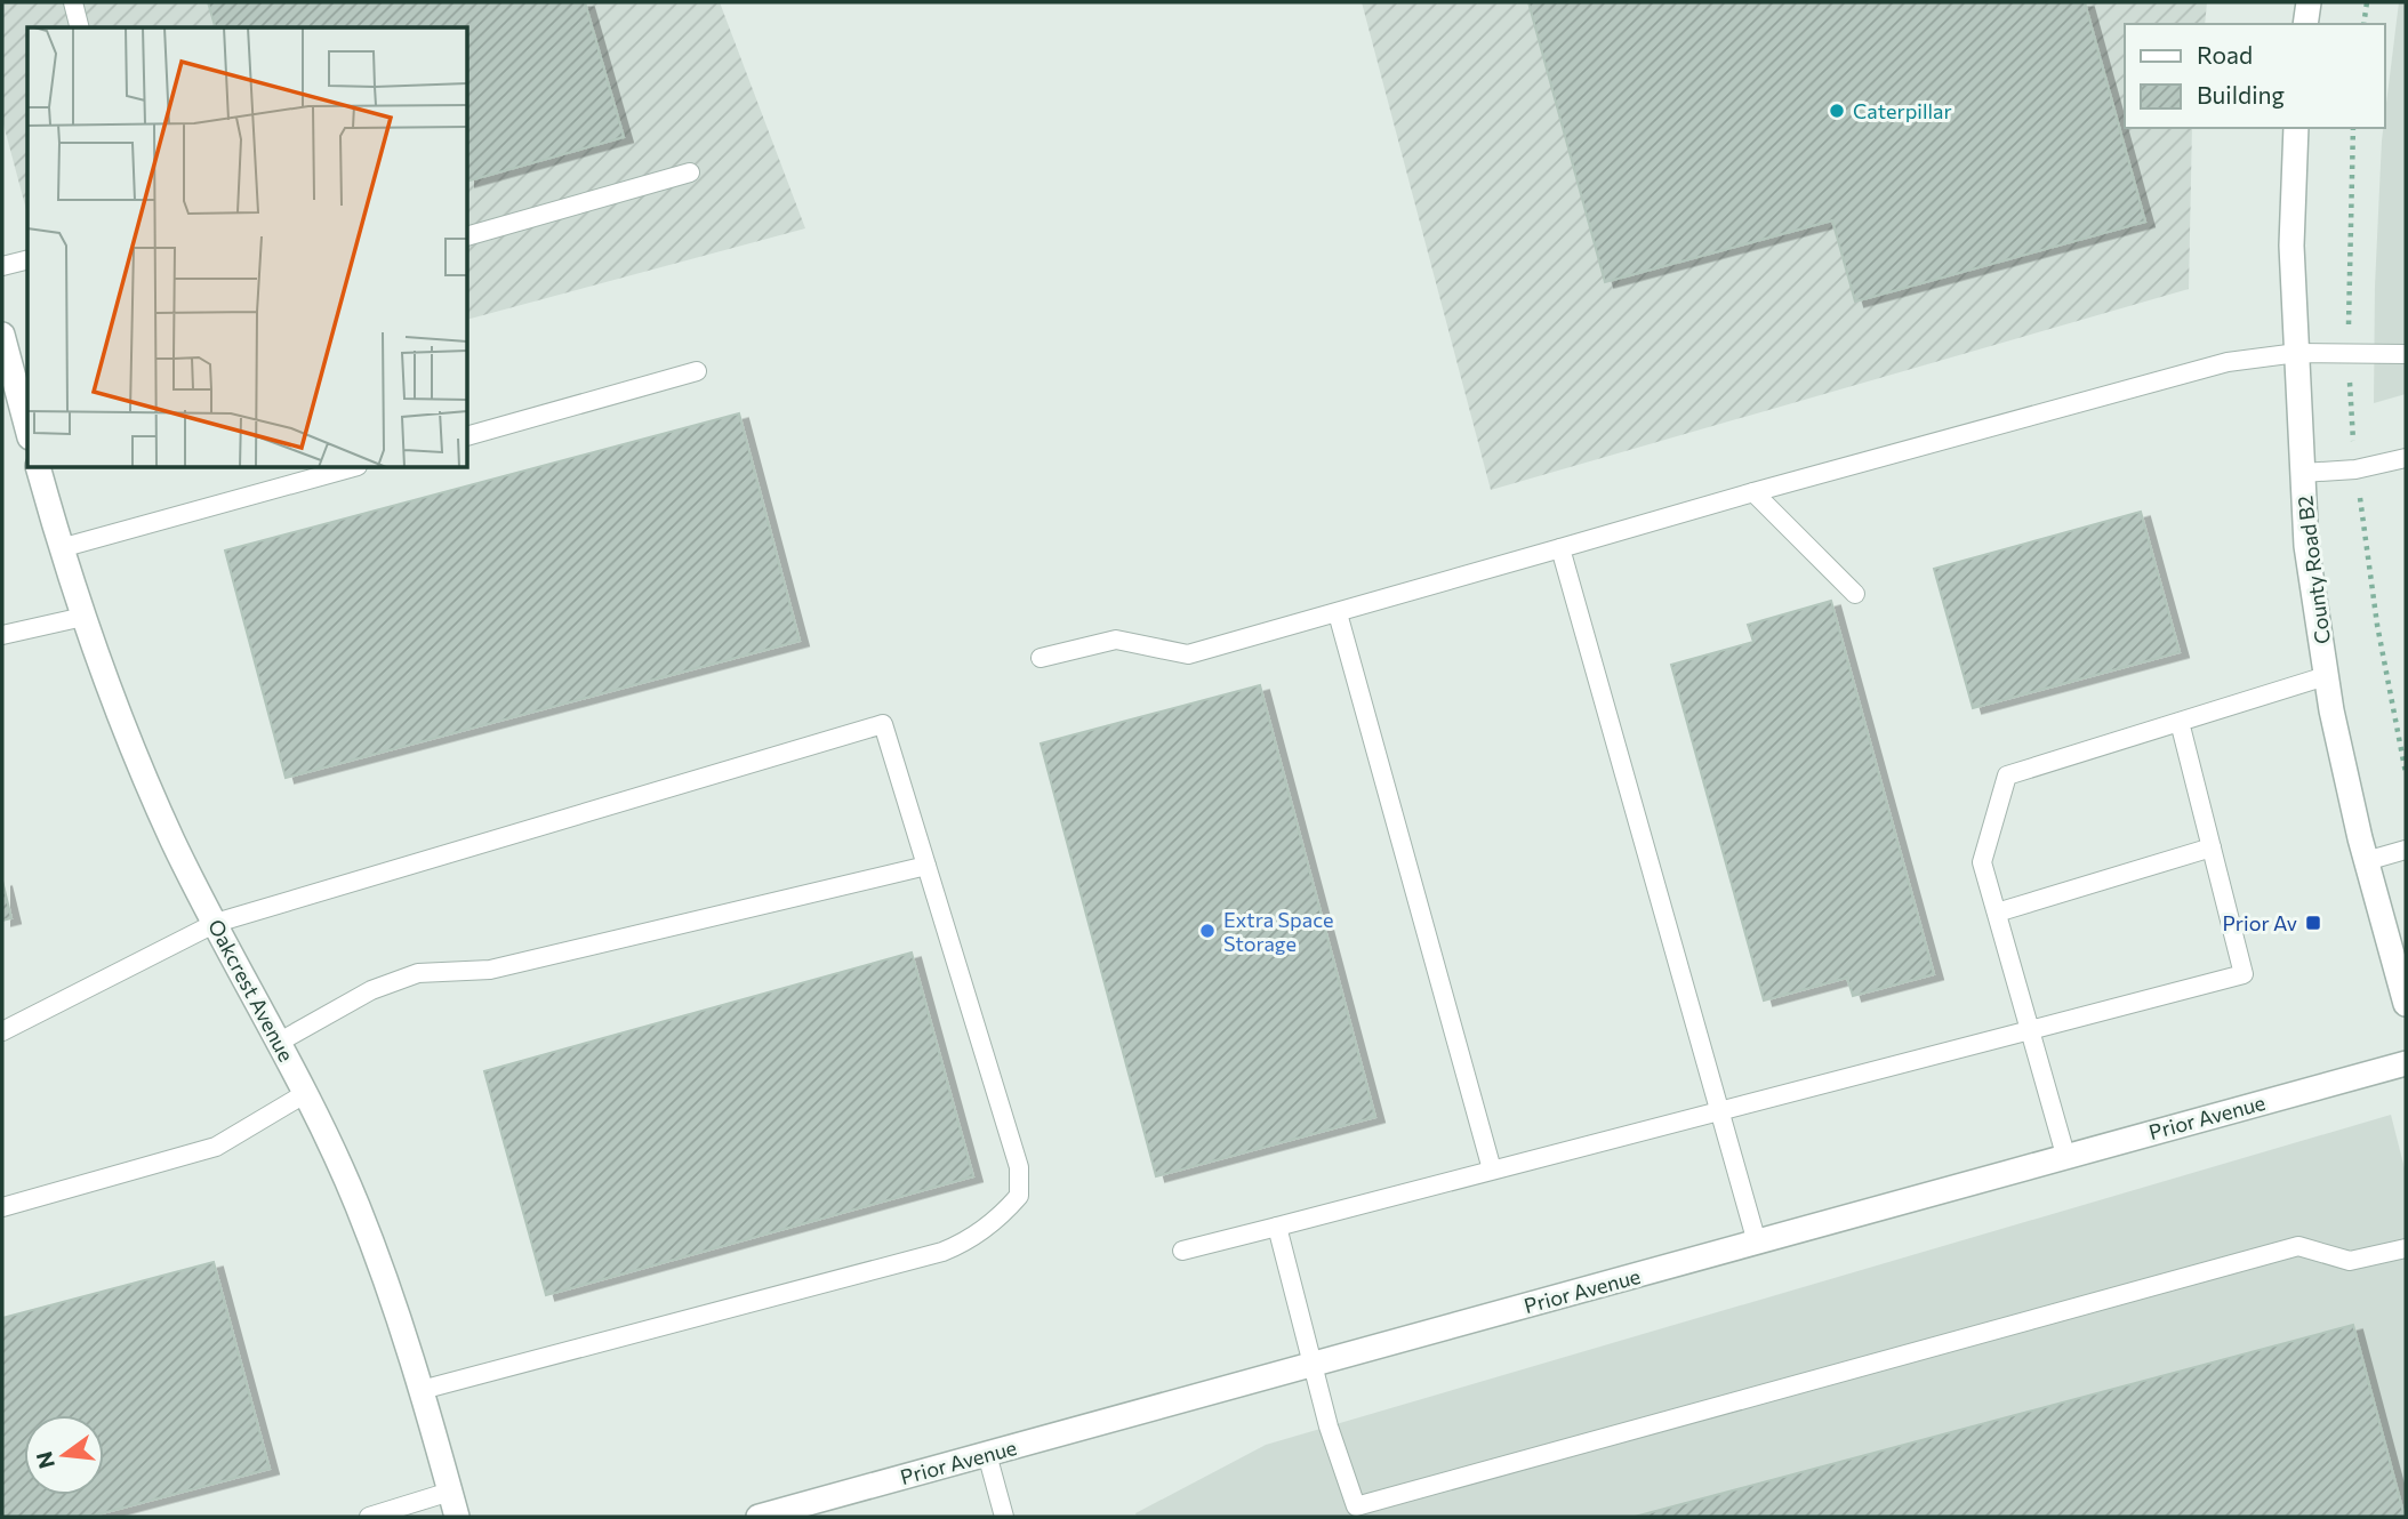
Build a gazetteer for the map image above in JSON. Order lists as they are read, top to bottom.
{
  "streets": {
    "street": ["County Road B2", "Oakcrest Avenue", "Prior Avenue"]
  },
  "places": {
    "other": ["Caterpillar", "Extra Space Storage"],
    "transit": ["Prior Av"]
  },
  "legend": ["Road", "Building"],
  "north": "left"
}
